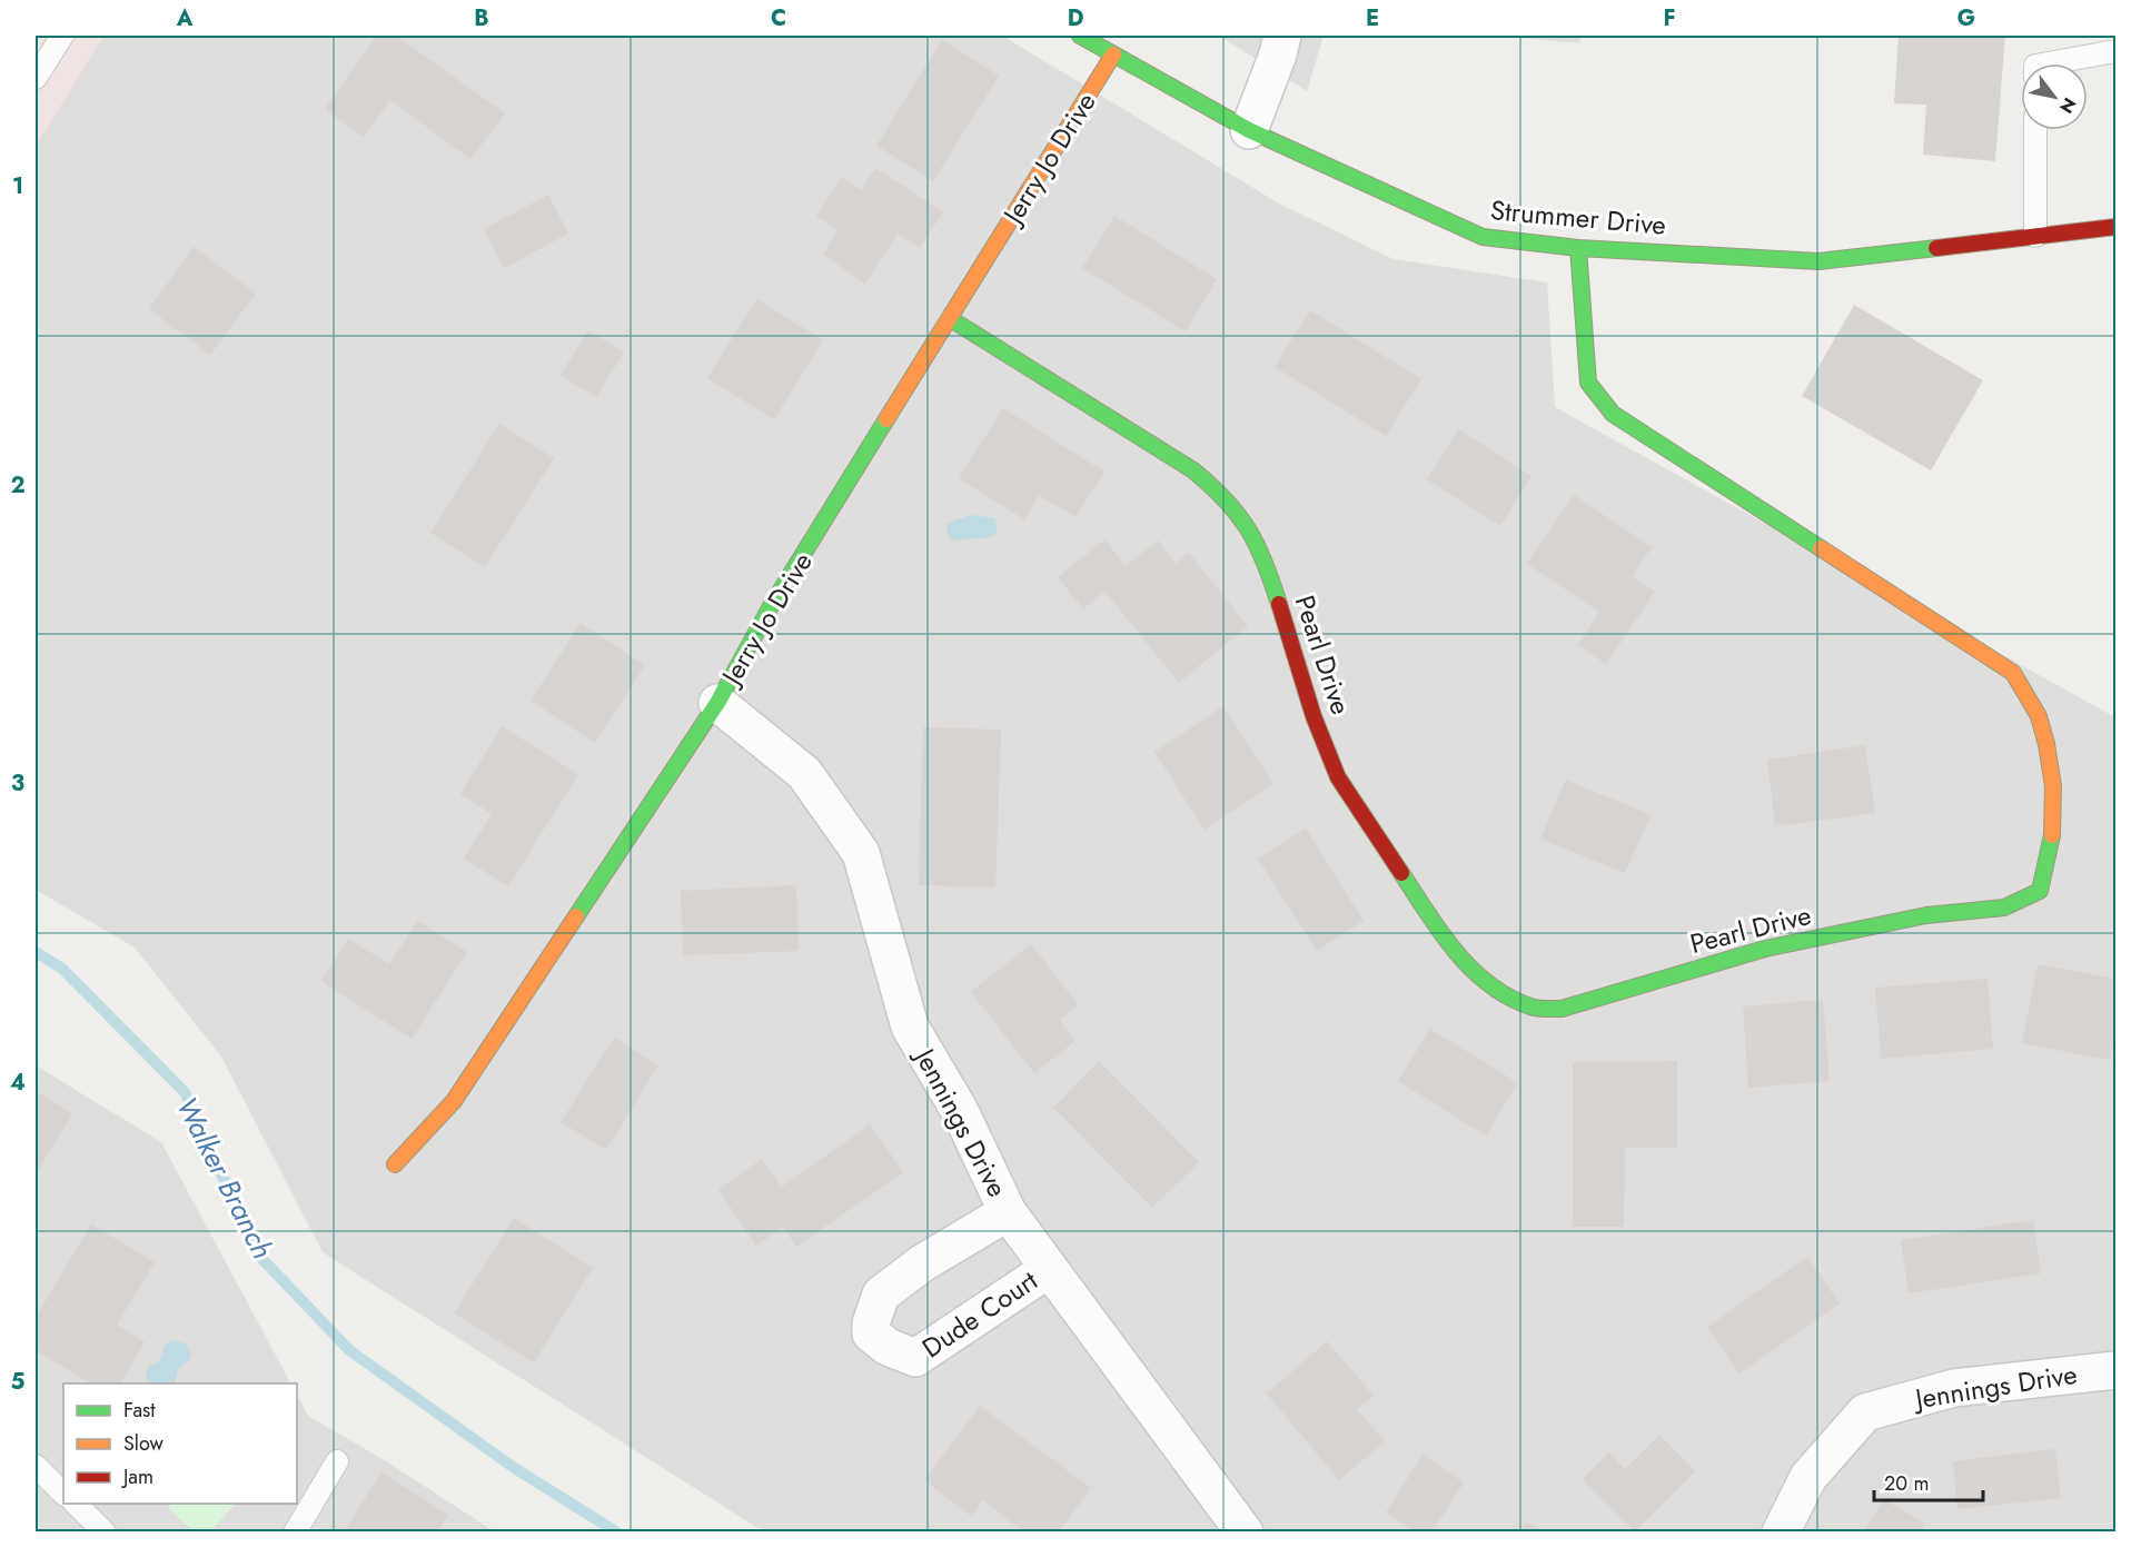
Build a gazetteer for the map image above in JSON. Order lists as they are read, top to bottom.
{
  "streets": {
    "street": [
      "Jerry Jo Drive",
      "Strummer Drive",
      "Pearl Drive",
      "Jennings Drive",
      "Dude Court"
    ]
  },
  "crossings": [
    ["Jerry Jo Drive", "Strummer Drive"],
    ["Jerry Jo Drive", "Pearl Drive"],
    ["Jerry Jo Drive", "Jennings Drive"],
    ["Strummer Drive", "Pearl Drive"],
    ["Jennings Drive", "Dude Court"]
  ],
  "water": ["Walker Branch"],
  "legend": ["Fast", "Slow", "Jam"],
  "scale_bar": "20 m",
  "north": "bottom right",
  "grid": {
    "columns": [
      "A",
      "B",
      "C",
      "D",
      "E",
      "F",
      "G"
    ],
    "rows": [
      "1",
      "2",
      "3",
      "4",
      "5"
    ]
  }
}
